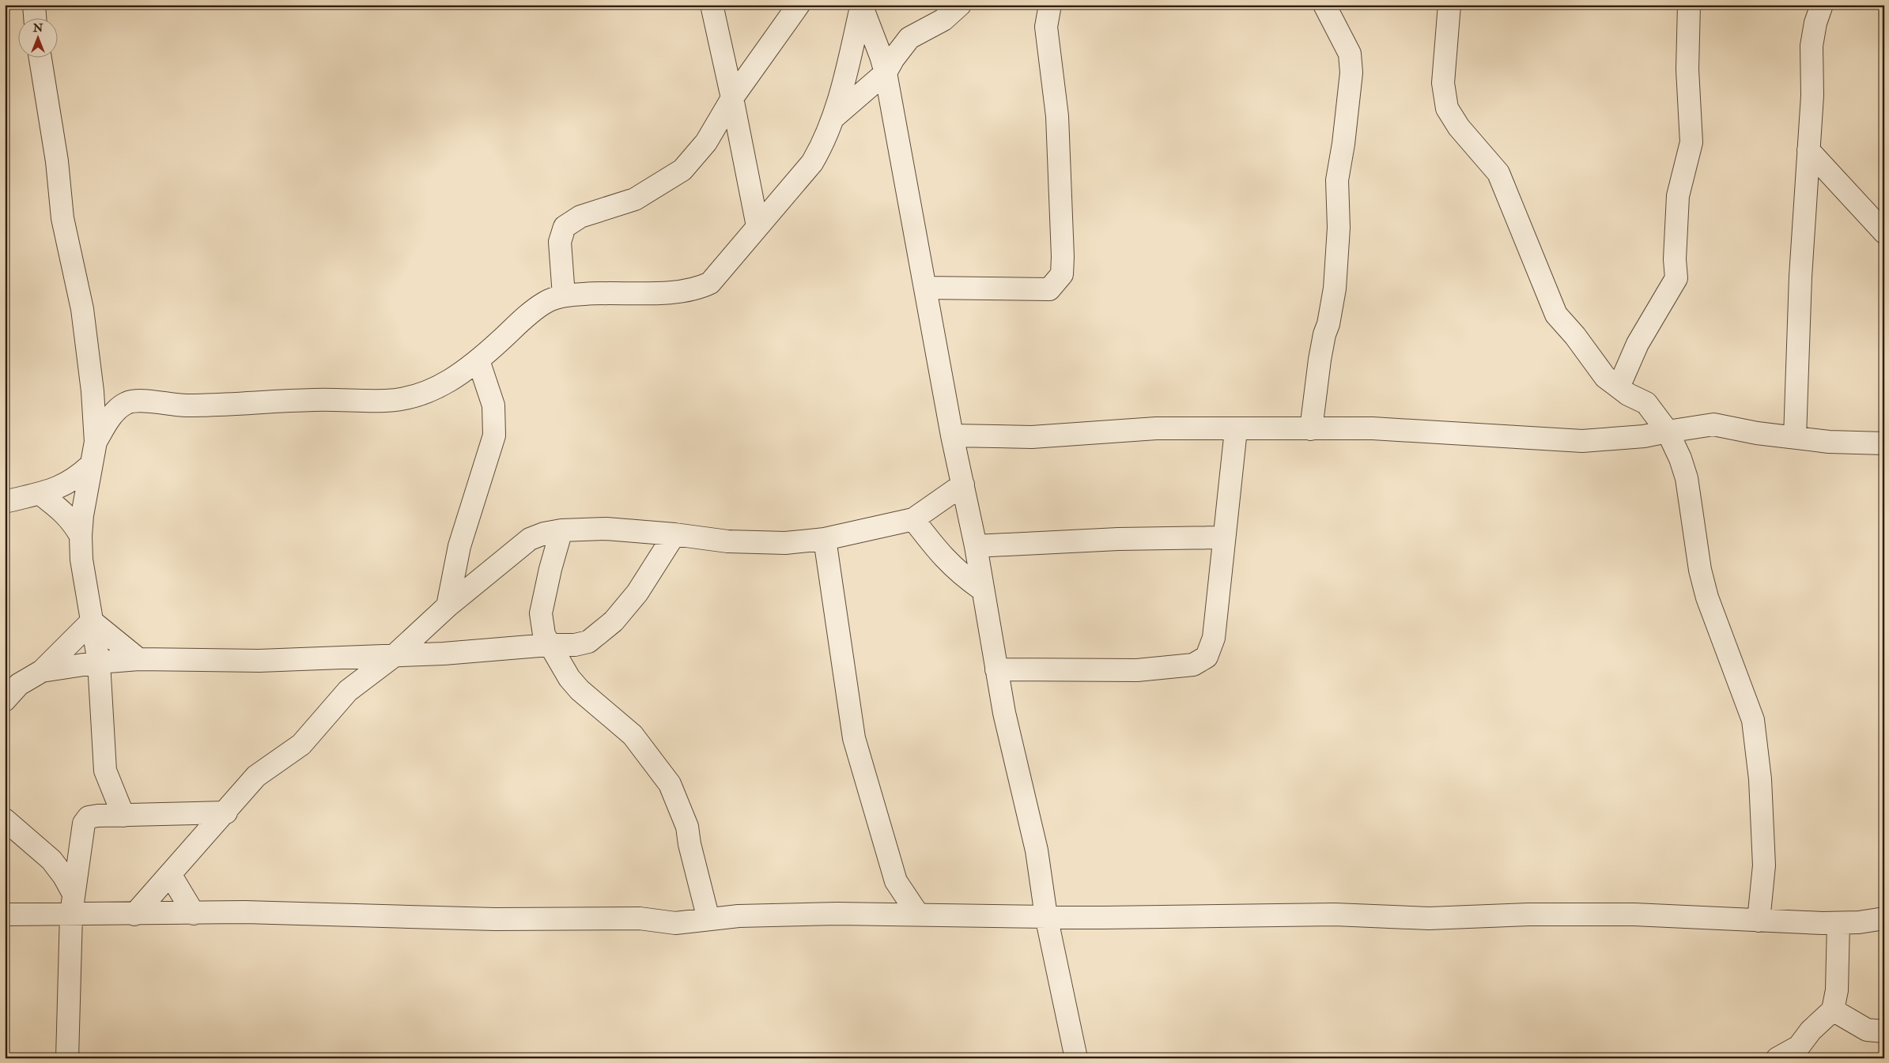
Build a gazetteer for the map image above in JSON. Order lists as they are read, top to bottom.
{
  "north": "top"
}
